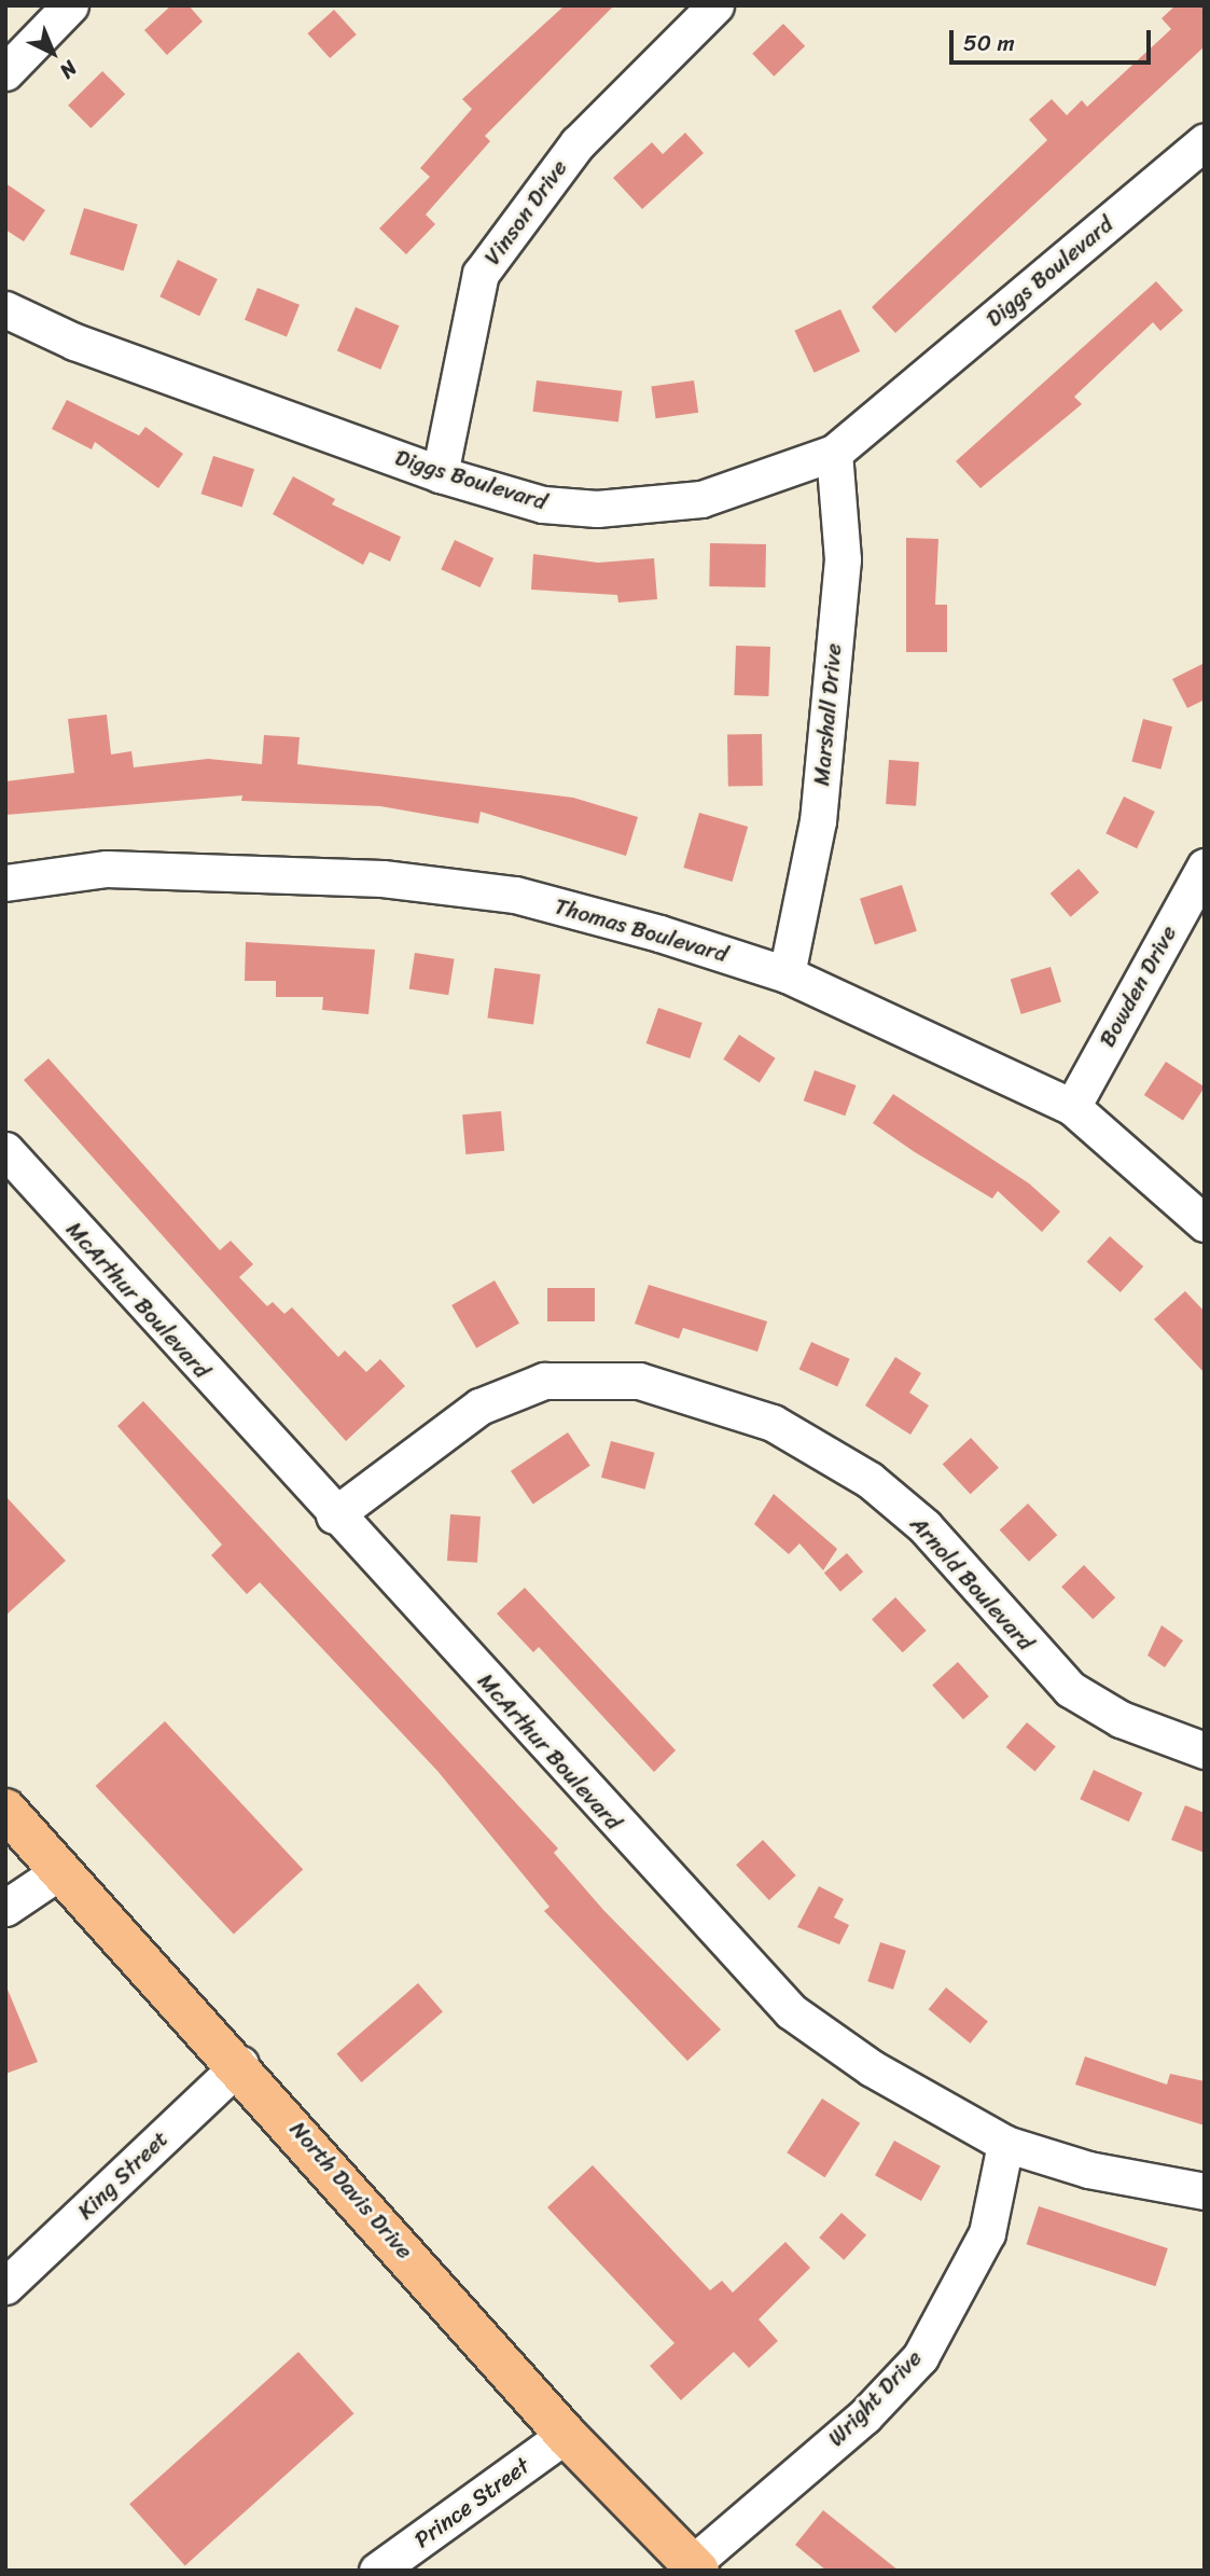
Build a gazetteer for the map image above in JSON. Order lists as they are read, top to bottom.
{
  "streets": {
    "main road": ["North Davis Drive"],
    "street": [
      "Vinson Drive",
      "Diggs Boulevard",
      "Marshall Drive",
      "Thomas Boulevard",
      "Bowden Drive",
      "McArthur Boulevard",
      "Arnold Boulevard",
      "King Street",
      "Wright Drive",
      "Prince Street"
    ]
  },
  "crossings": [
    ["Vinson Drive", "Diggs Boulevard"],
    ["Diggs Boulevard", "Marshall Drive"],
    ["Marshall Drive", "Thomas Boulevard"],
    ["Thomas Boulevard", "Bowden Drive"],
    ["McArthur Boulevard", "Arnold Boulevard"],
    ["McArthur Boulevard", "Wright Drive"],
    ["King Street", "North Davis Drive"],
    ["North Davis Drive", "Wright Drive"],
    ["North Davis Drive", "Prince Street"]
  ],
  "scale_bar": "50 m",
  "north": "bottom right"
}
